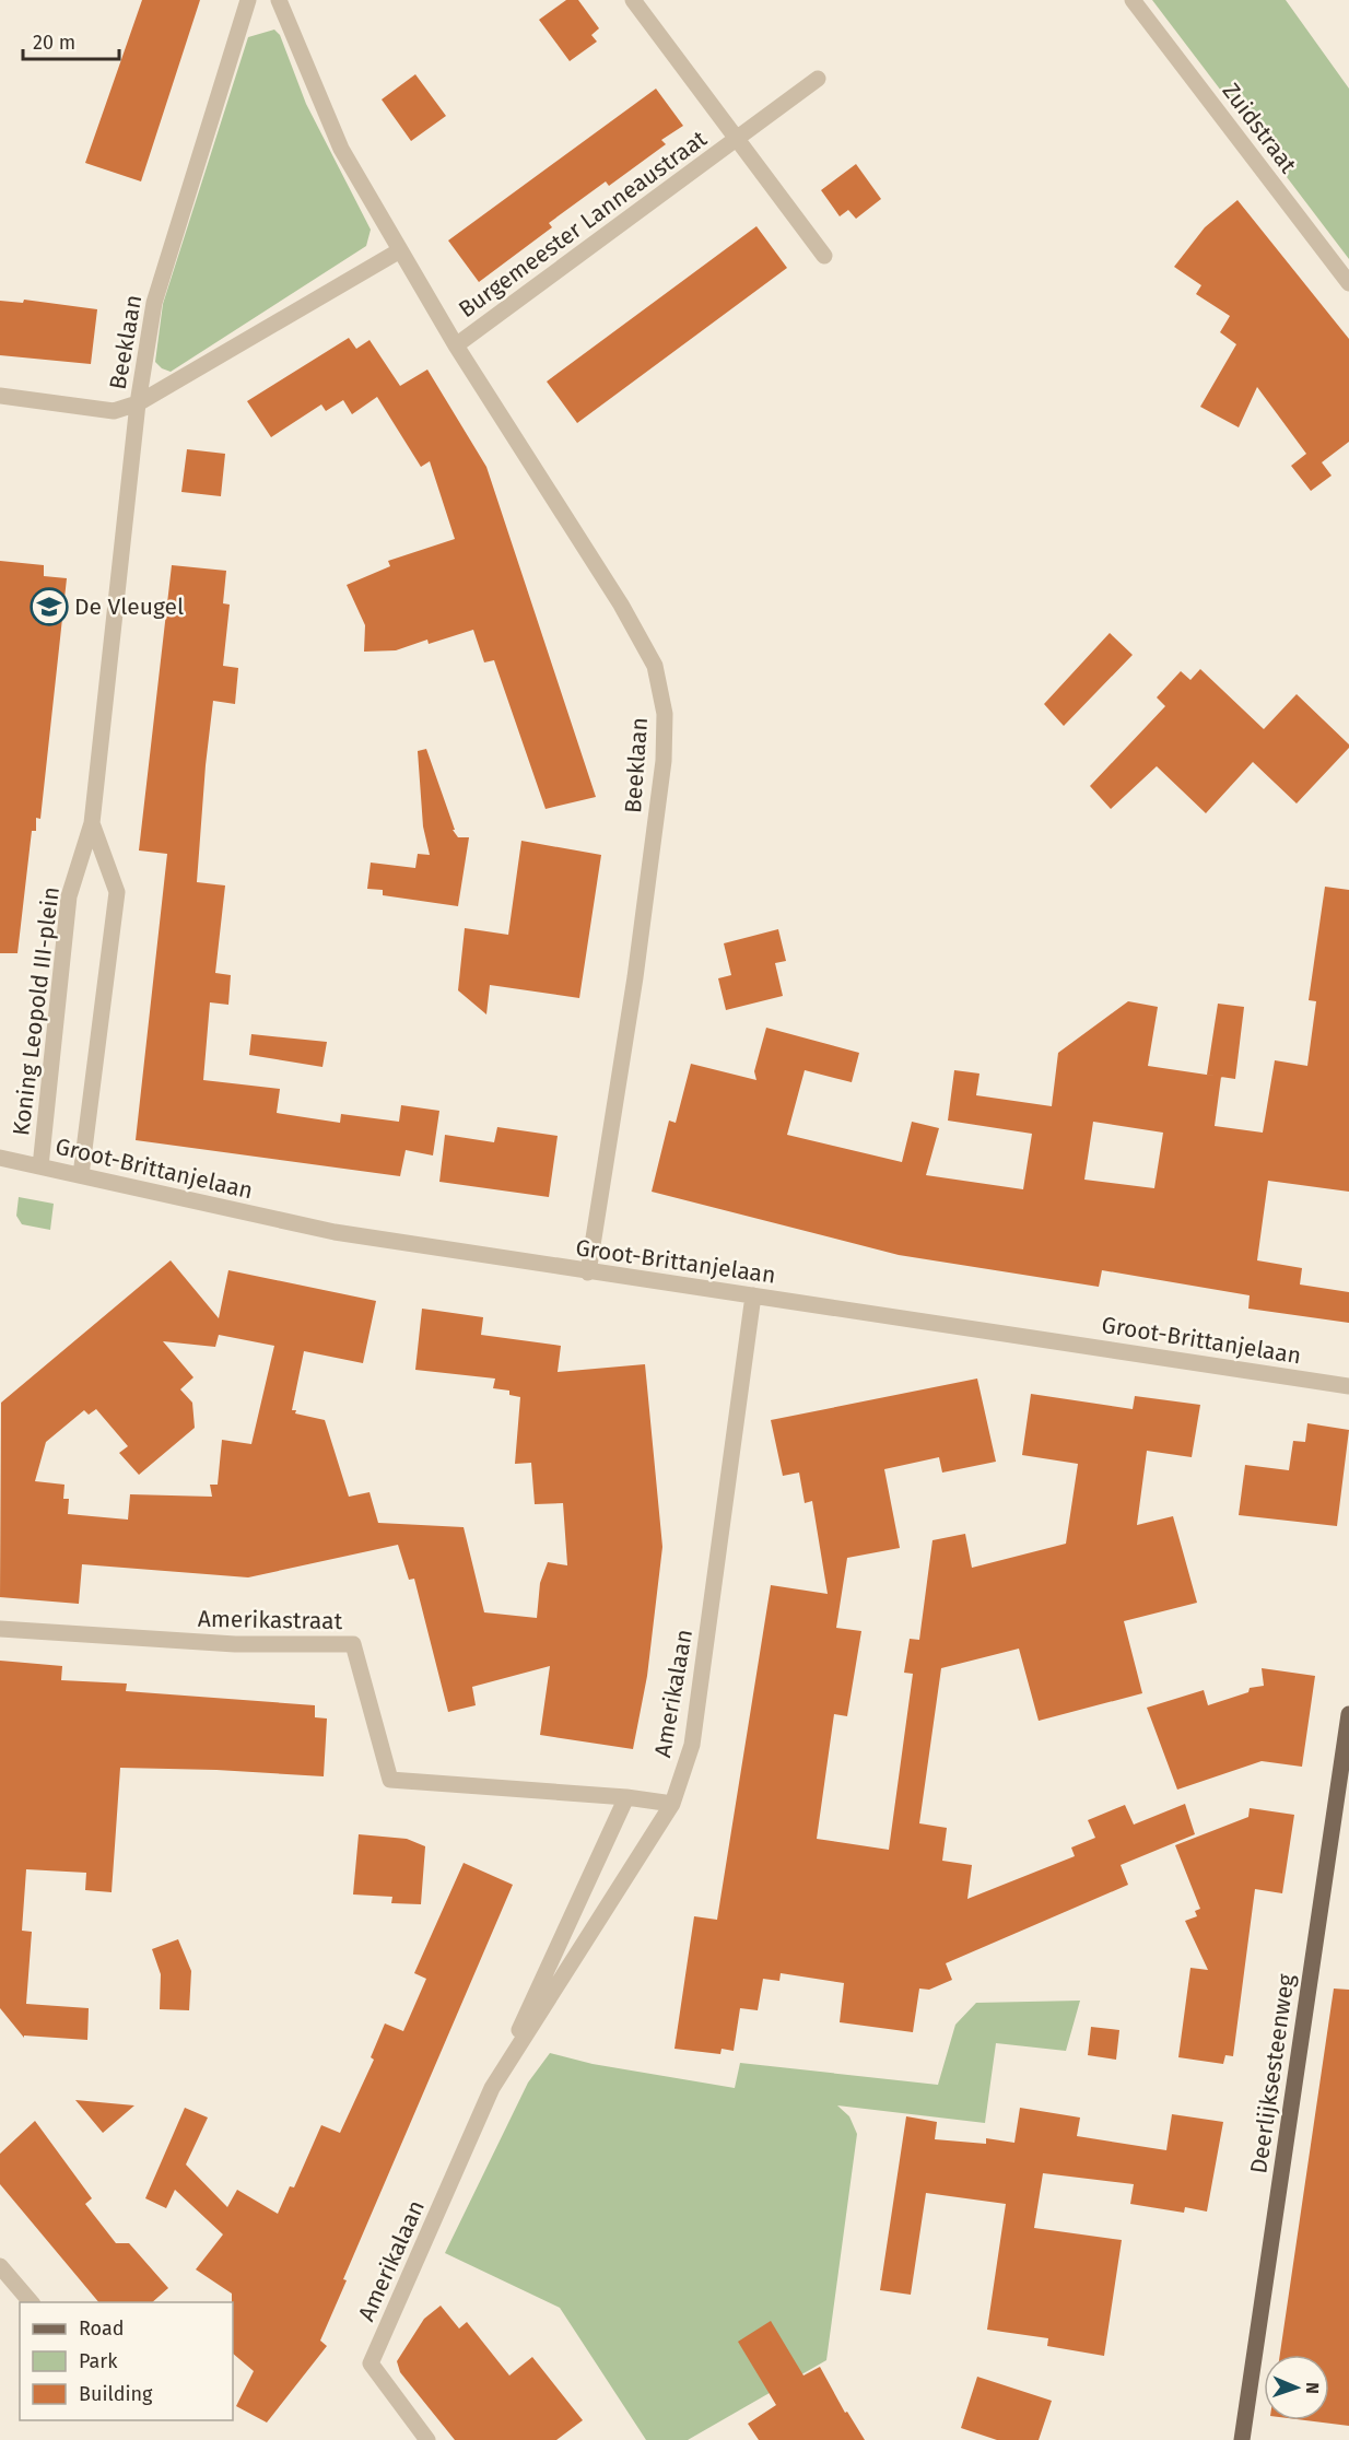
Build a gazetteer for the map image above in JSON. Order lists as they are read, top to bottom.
{
  "streets": {
    "main road": ["Deerlijksesteenweg"],
    "street": [
      "Zuidstraat",
      "Burgemeester Lanneaustraat",
      "Beeklaan",
      "Koning Leopold III-plein",
      "Groot-Brittanjelaan",
      "Amerikastraat",
      "Amerikalaan"
    ]
  },
  "crossings": [
    ["Burgemeester Lanneaustraat", "Beeklaan"],
    ["Beeklaan", "Koning Leopold III-plein"],
    ["Beeklaan", "Groot-Brittanjelaan"],
    ["Koning Leopold III-plein", "Groot-Brittanjelaan"],
    ["Groot-Brittanjelaan", "Amerikalaan"],
    ["Amerikastraat", "Amerikalaan"]
  ],
  "places": {
    "school or university": ["De Vleugel"]
  },
  "legend": ["Road", "Park", "Building"],
  "scale_bar": "20 m",
  "north": "right"
}
